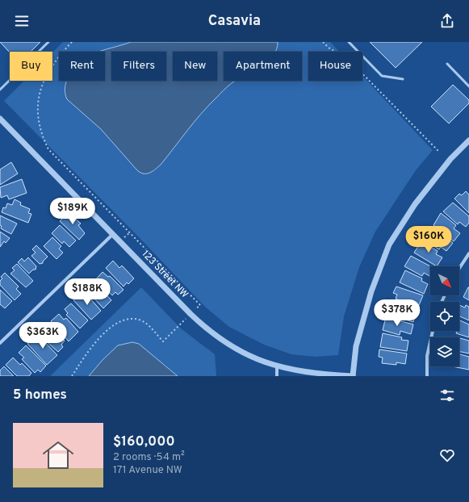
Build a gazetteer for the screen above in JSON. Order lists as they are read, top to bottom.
{
  "streets": {
    "street": ["123 Street NW"]
  },
  "north": "bottom right",
  "page": {
    "header": "Casavia",
    "chip": [
      "Buy",
      "Rent",
      "Filters",
      "New",
      "Apartment",
      "House"
    ],
    "price": [
      "$189K",
      "$160K",
      "$188K",
      "$378K",
      "$363K"
    ],
    "heading": "5 homes",
    "list": [
      {
        "name": "$160,000",
        "note": "2 rooms · 54 m² · 171 Avenue NW"
      }
    ]
  }
}
